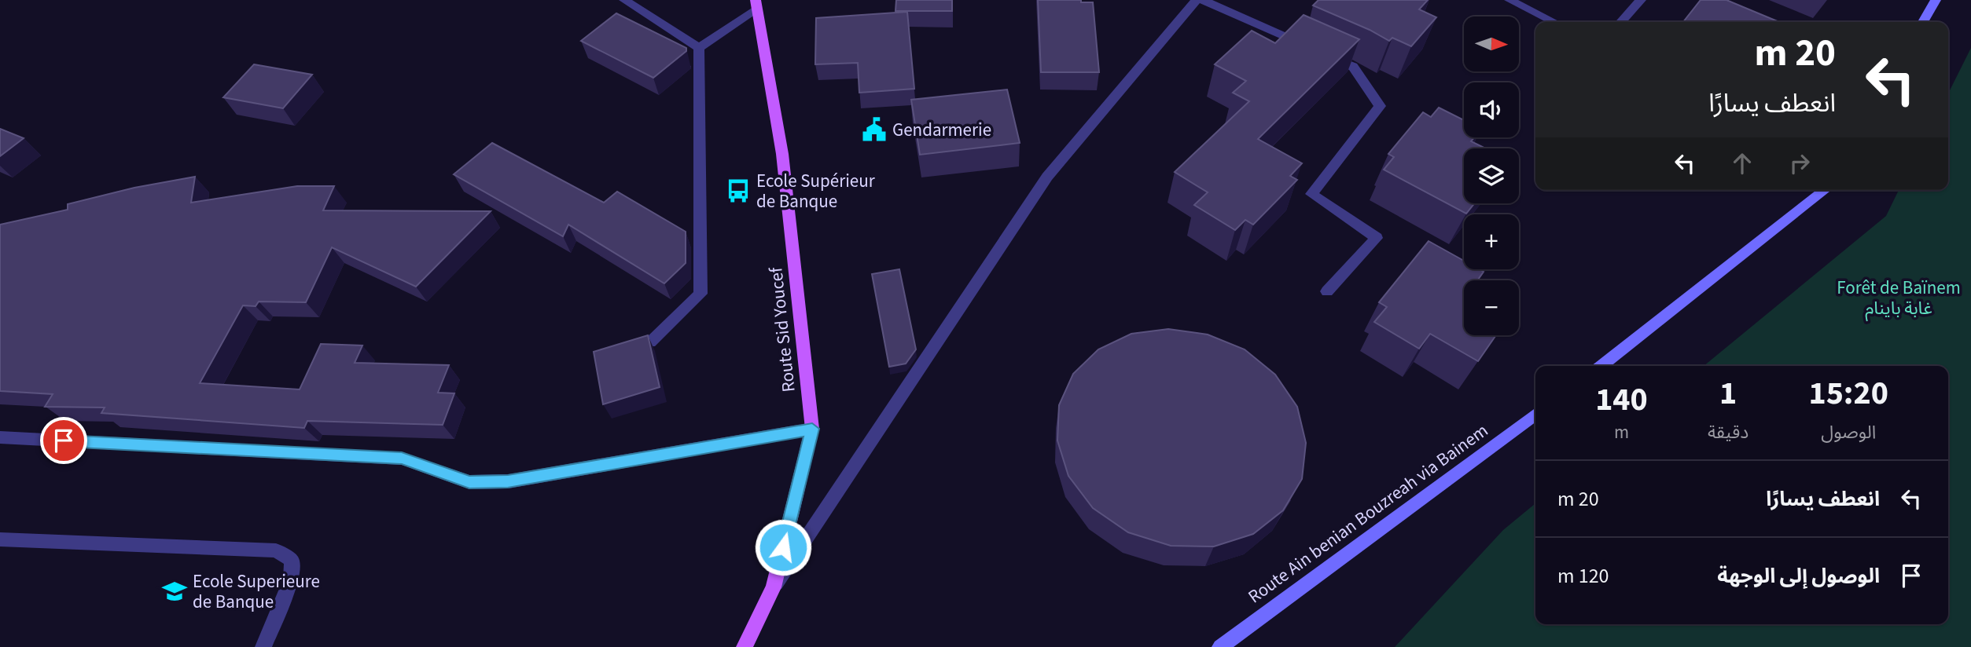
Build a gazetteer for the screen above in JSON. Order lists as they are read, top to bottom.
{
  "streets": {
    "main road": ["Route Sid Youcef"],
    "street": ["Route Ain benian Bouzreah via Bainem"]
  },
  "parks": ["Forêt de Baïnem غابة باينام"],
  "places": {
    "public building": ["Gendarmerie"],
    "bus stop": ["Ecole Supérieur de Banque"],
    "school or university": ["Ecole Superieure de Banque"]
  },
  "north": "right",
  "page": {
    "map_buttons": ["+", "−"],
    "turn": ["20 m", "انعطف يسارًا"],
    "eta": [
      "15:20",
      "الوصول",
      "1",
      "دقيقة",
      "140",
      "m"
    ],
    "list": [
      {
        "name": "انعطف يسارًا",
        "value": "20 m"
      },
      {
        "name": "الوصول إلى الوجهة",
        "value": "120 m"
      }
    ]
  }
}
